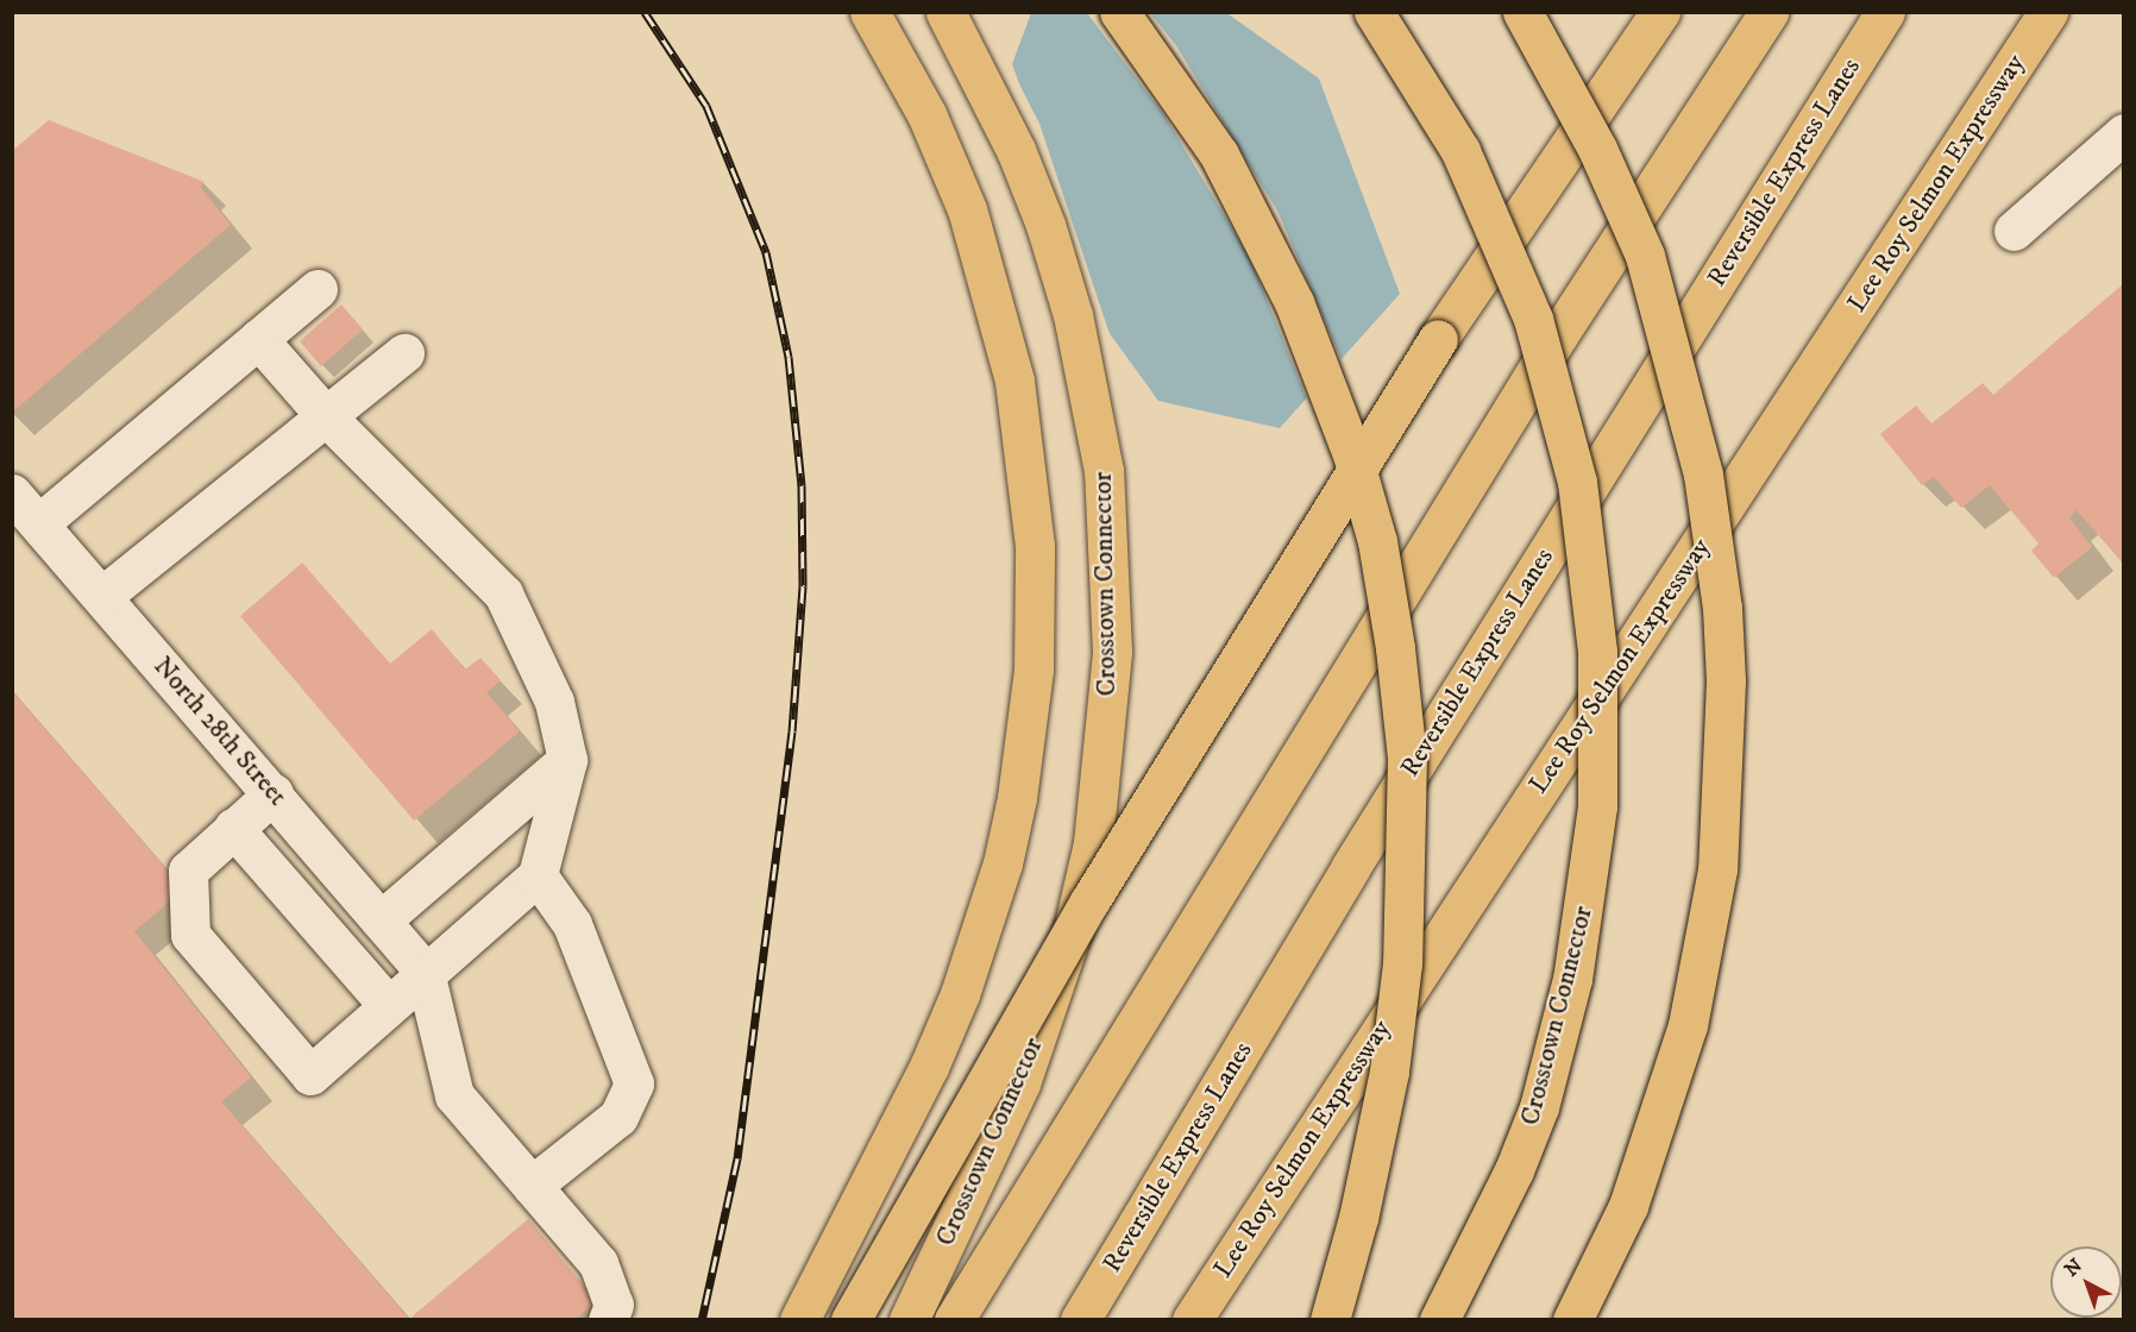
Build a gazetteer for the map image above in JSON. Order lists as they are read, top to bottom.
{
  "streets": {
    "highway": ["Reversible Express Lanes", "Lee Roy Selmon Expressway", "Crosstown Connector"],
    "street": ["North 28th Street"]
  },
  "north": "top left"
}
